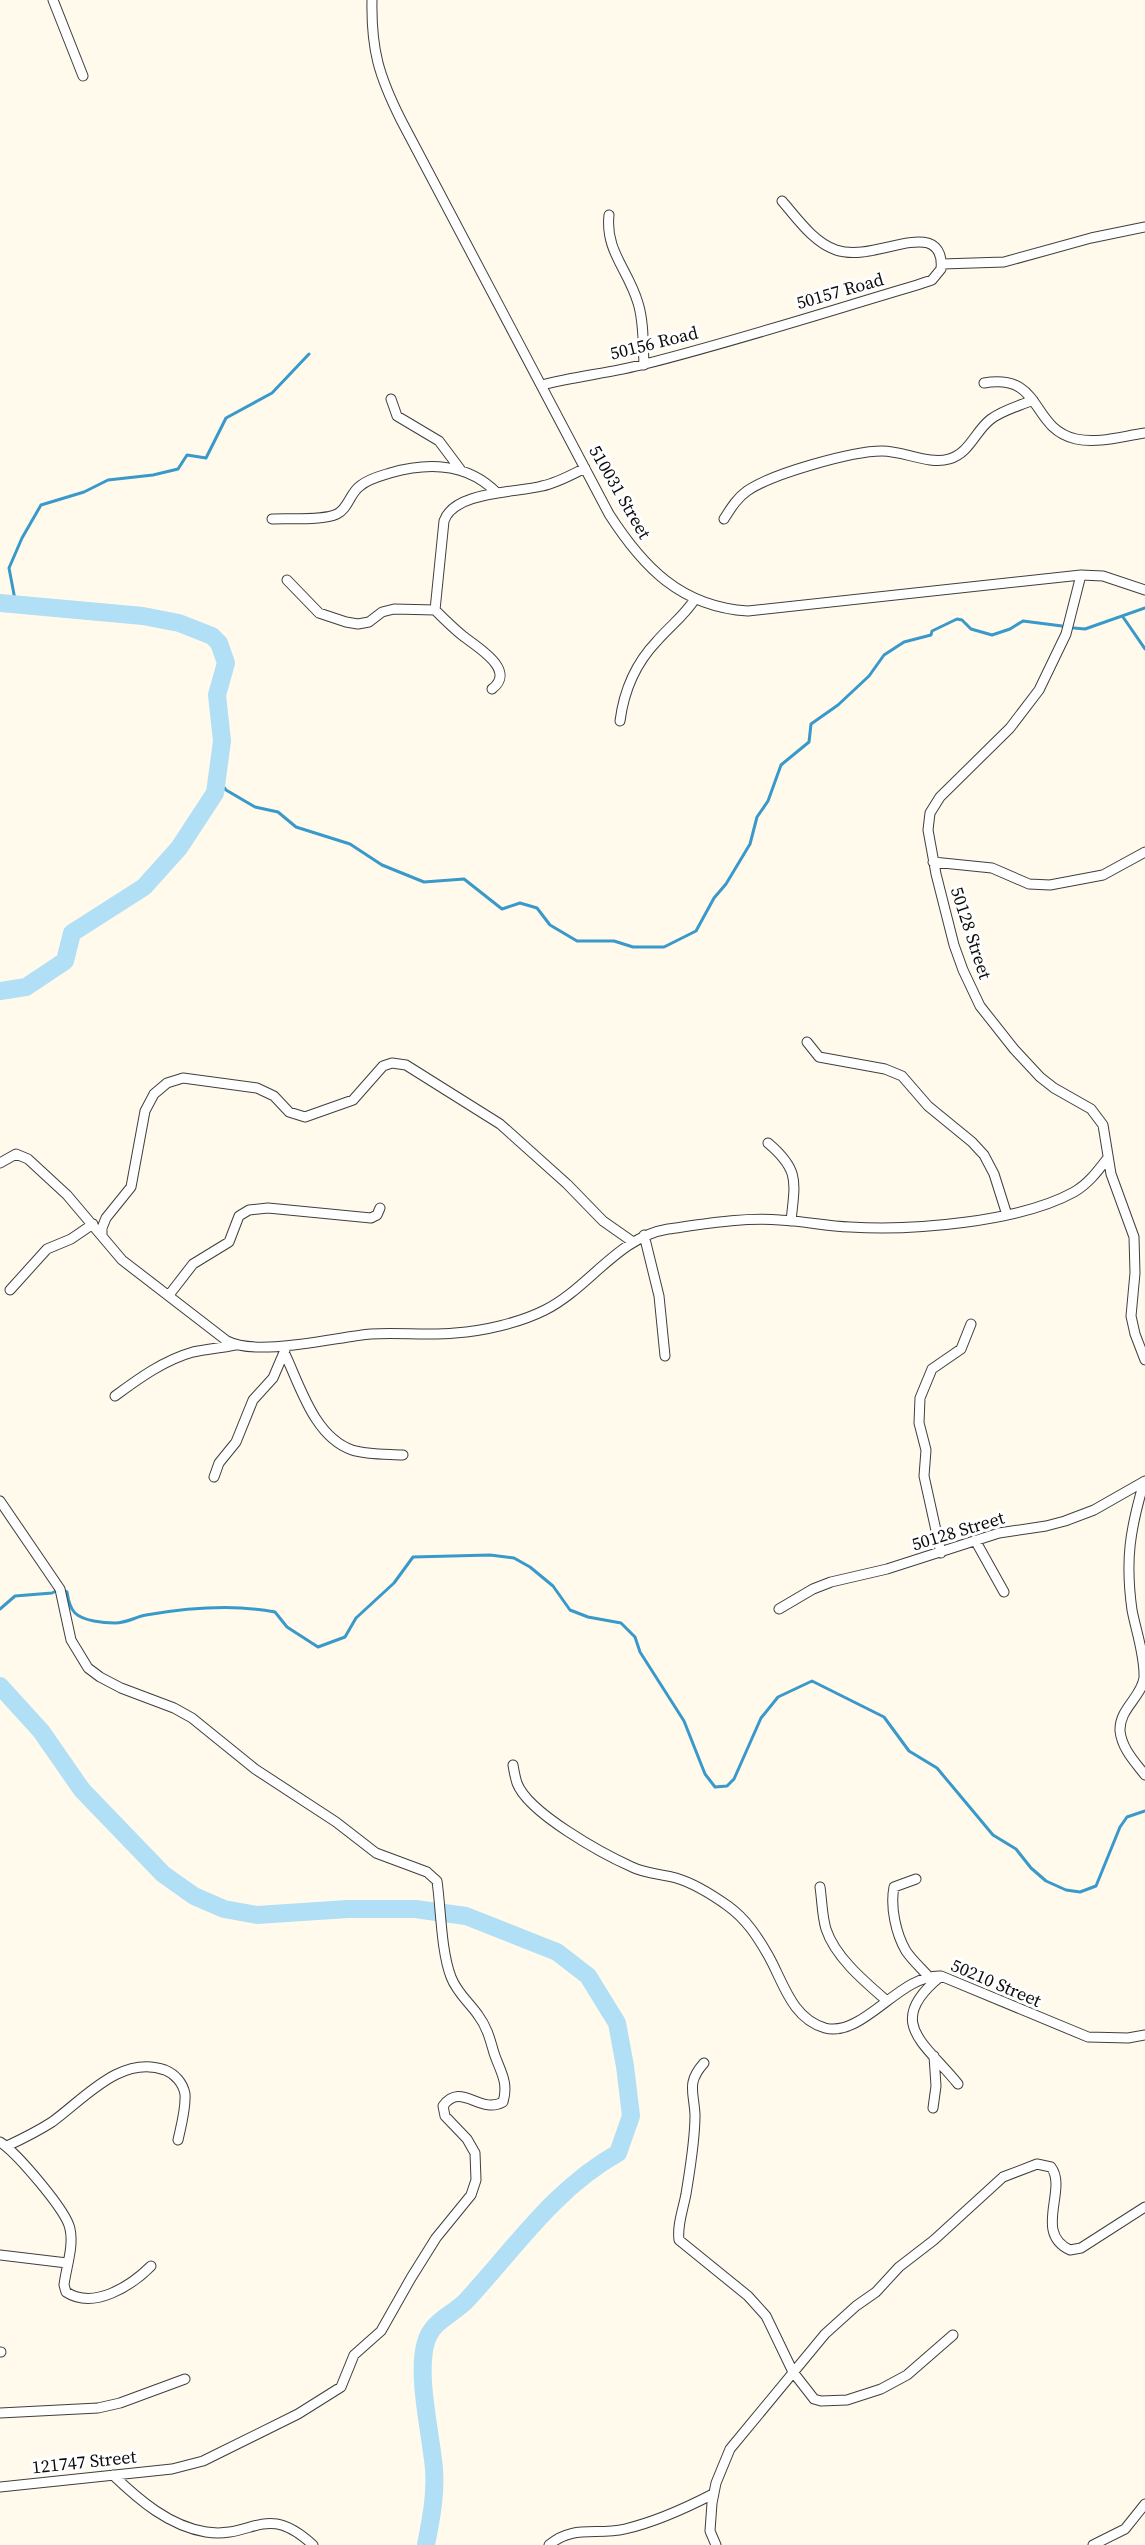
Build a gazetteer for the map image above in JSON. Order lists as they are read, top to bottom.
{
  "streets": {
    "street": [
      "50157 Road",
      "50156 Road",
      "510031 Street",
      "50128 Street",
      "50210 Street",
      "121747 Street"
    ]
  },
  "crossings": [
    ["50157 Road", "50156 Road"],
    ["50156 Road", "510031 Street"],
    ["510031 Street", "50128 Street"]
  ]
}
